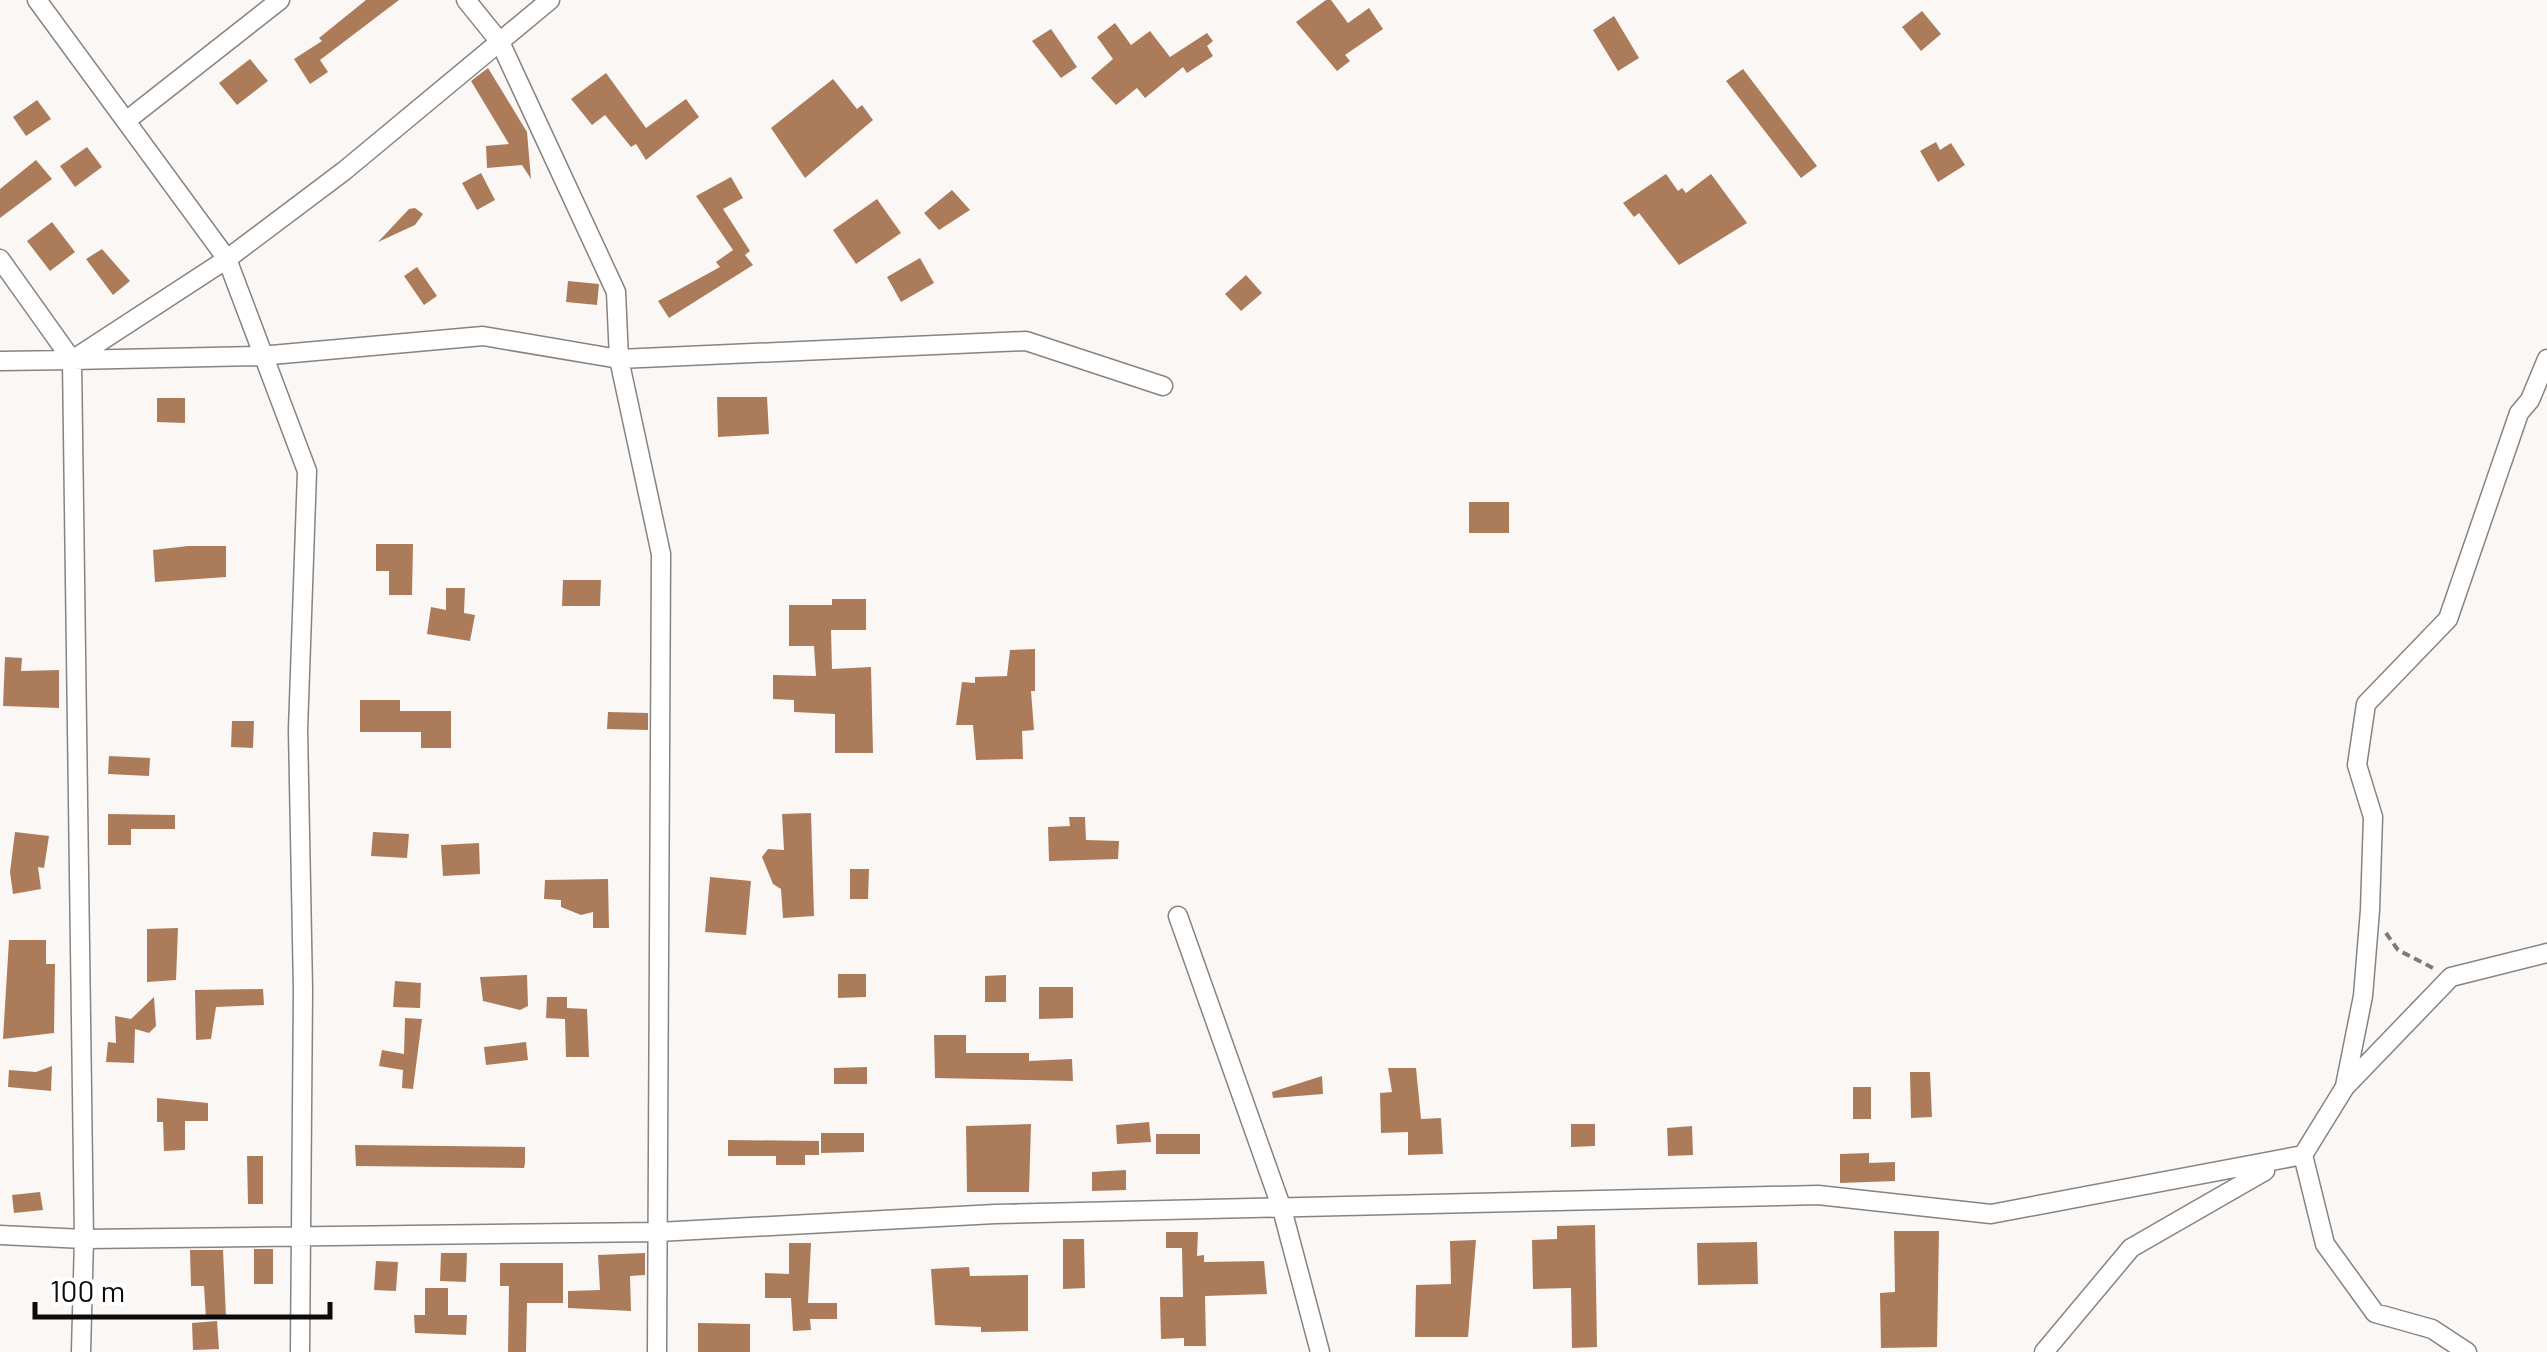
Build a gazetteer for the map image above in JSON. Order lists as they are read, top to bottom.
{
  "scale_bar": "100 m"
}
